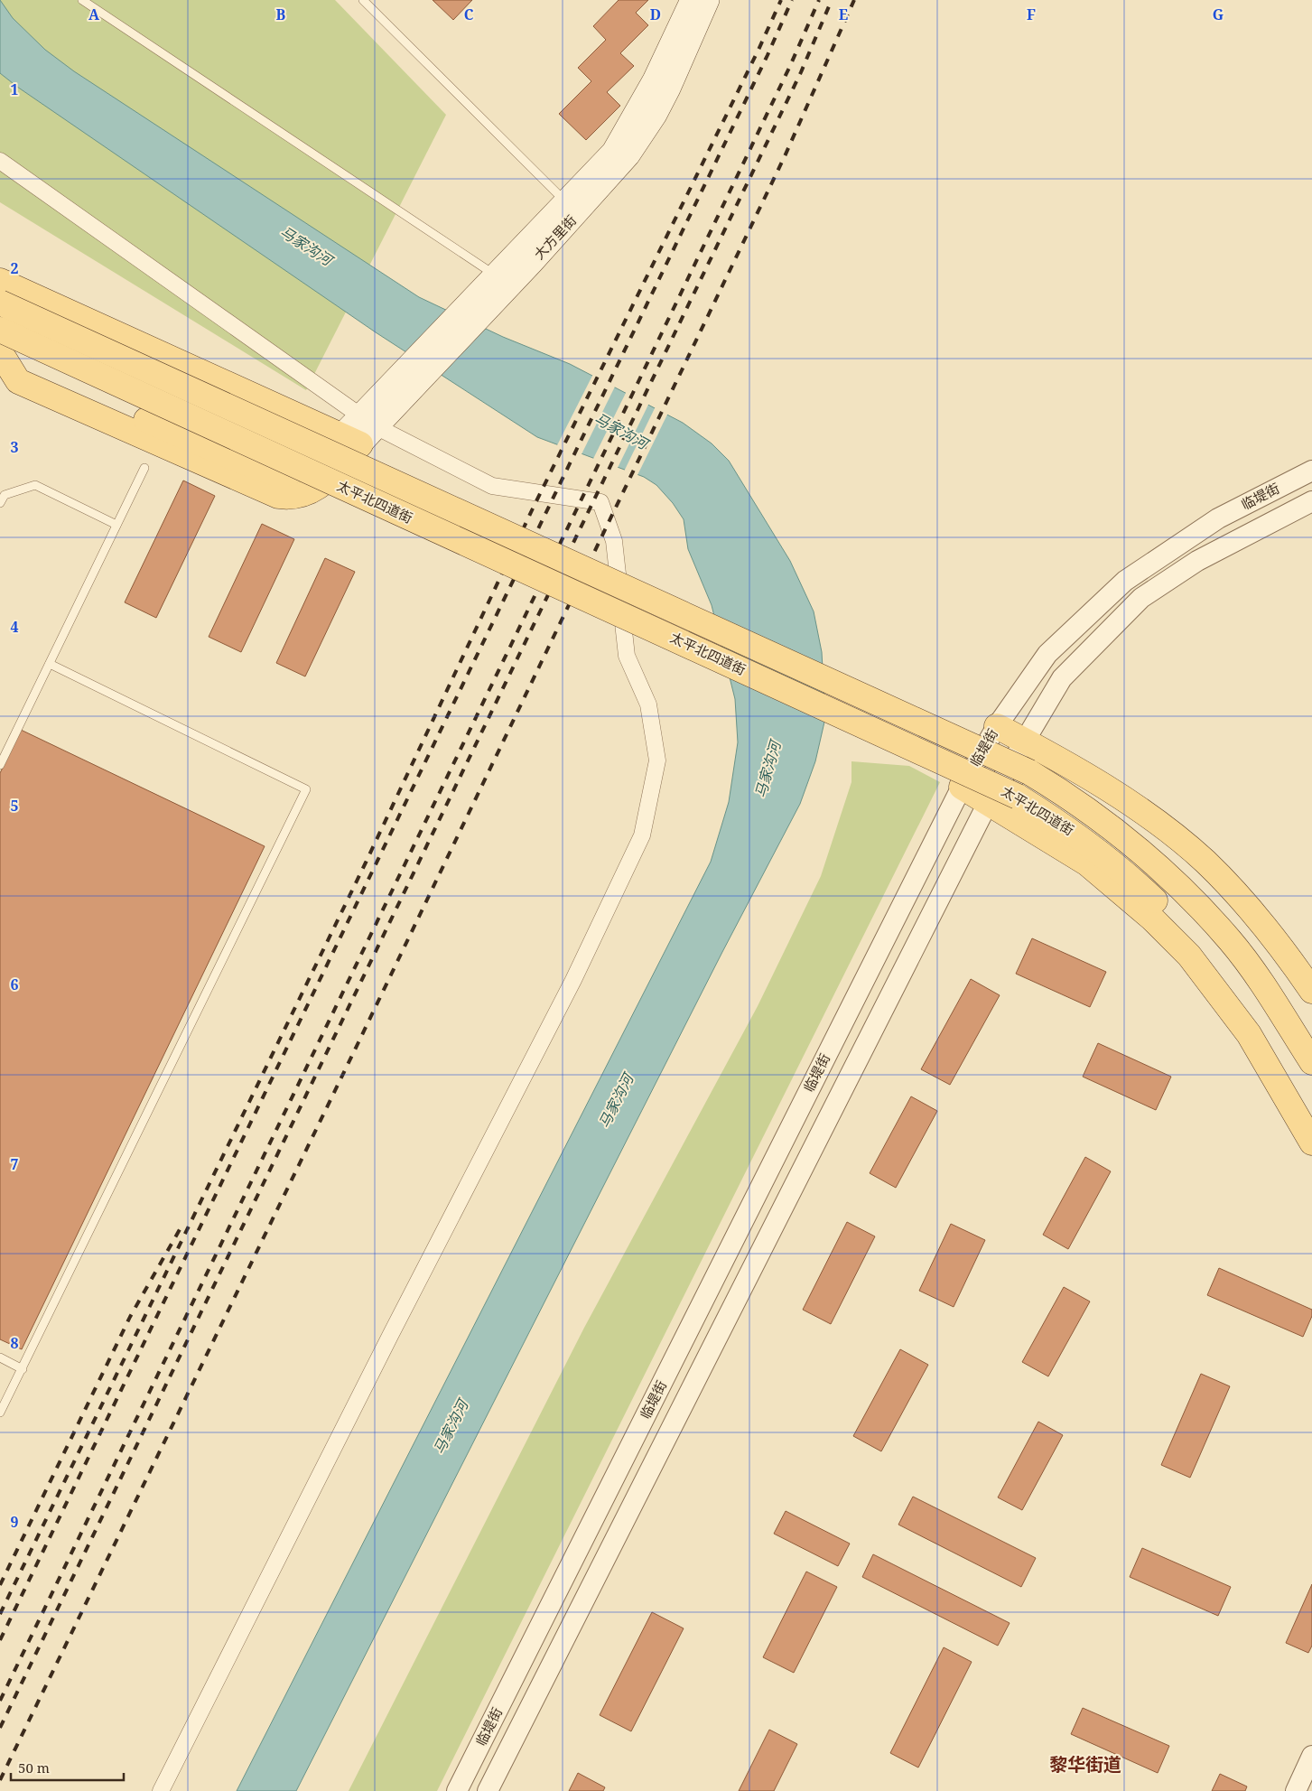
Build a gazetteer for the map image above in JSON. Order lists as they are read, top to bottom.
{
  "streets": {
    "main road": ["大方里街", "太平北四道街"],
    "street": ["临堤街"]
  },
  "crossings": [
    ["临堤街", "太平北四道街"]
  ],
  "districts": ["黎华街道"],
  "water": ["马家沟河"],
  "scale_bar": "50 m",
  "grid": {
    "columns": [
      "A",
      "B",
      "C",
      "D",
      "E",
      "F",
      "G"
    ],
    "rows": [
      "1",
      "2",
      "3",
      "4",
      "5",
      "6",
      "7",
      "8",
      "9"
    ]
  }
}
